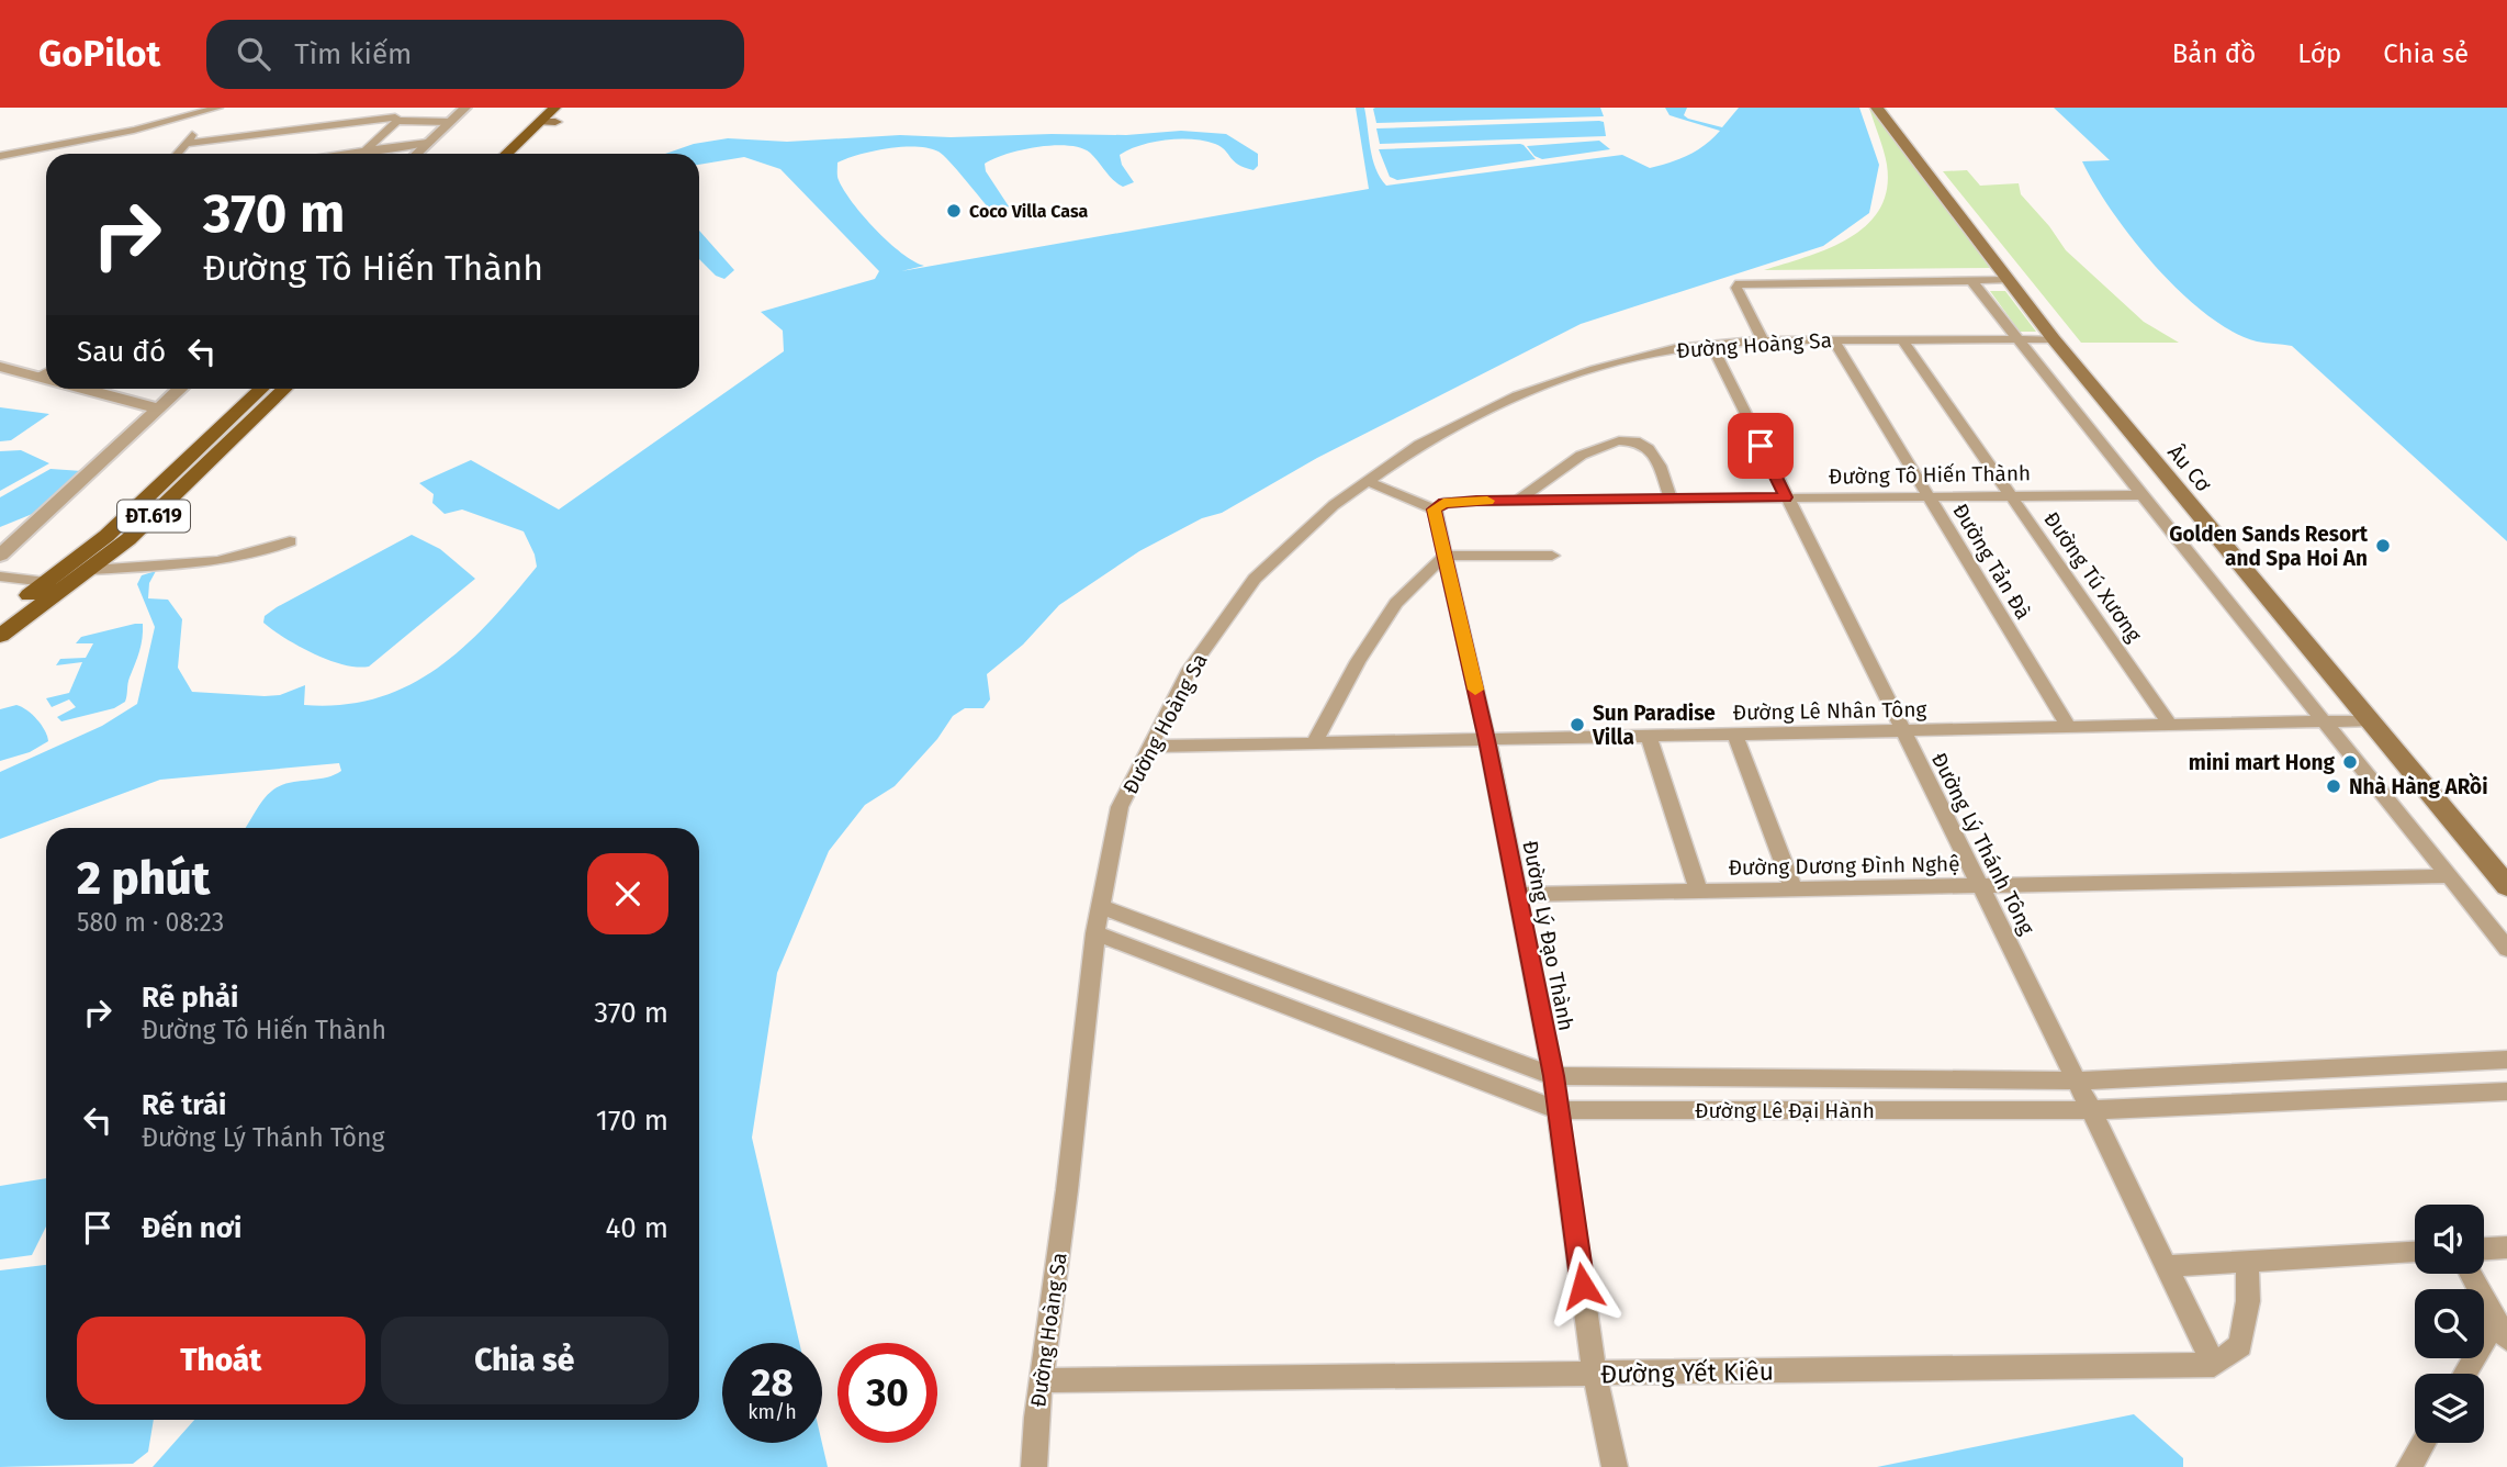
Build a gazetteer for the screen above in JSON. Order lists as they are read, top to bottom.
{
  "streets": {
    "main road": ["Âu Cơ", "ĐT.619"],
    "street": [
      "Đường Hoàng Sa",
      "Đường Tô Hiến Thành",
      "Đường Tản Đà",
      "Đường Tú Xương",
      "Đường Lê Nhân Tông",
      "Đường Lý Thánh Tông",
      "Đường Dương Đình Nghệ",
      "Đường Lý Đạo Thành",
      "Đường Lê Đại Hành",
      "Đường Yết Kiêu"
    ]
  },
  "crossings": [
    ["Đường Hoàng Sa", "Âu Cơ"],
    ["Đường Hoàng Sa", "Đường Tô Hiến Thành"],
    ["Đường Hoàng Sa", "Đường Tản Đà"],
    ["Đường Hoàng Sa", "Đường Tú Xương"],
    ["Đường Hoàng Sa", "Đường Lê Nhân Tông"],
    ["Đường Hoàng Sa", "Đường Lý Thánh Tông"],
    ["Đường Hoàng Sa", "Đường Lê Đại Hành"],
    ["Đường Hoàng Sa", "Đường Yết Kiêu"],
    ["Âu Cơ", "Đường Lê Nhân Tông"],
    ["Đường Tô Hiến Thành", "Đường Tản Đà"],
    ["Đường Tô Hiến Thành", "Đường Tú Xương"],
    ["Đường Tô Hiến Thành", "Đường Lý Thánh Tông"],
    ["Đường Tô Hiến Thành", "Đường Lý Đạo Thành"],
    ["Đường Tản Đà", "Đường Lê Nhân Tông"],
    ["Đường Tú Xương", "Đường Lê Nhân Tông"],
    ["Đường Lê Nhân Tông", "Đường Lý Thánh Tông"],
    ["Đường Lê Nhân Tông", "Đường Lý Đạo Thành"],
    ["Đường Lý Thánh Tông", "Đường Dương Đình Nghệ"],
    ["Đường Lý Thánh Tông", "Đường Lê Đại Hành"],
    ["Đường Lý Thánh Tông", "Đường Yết Kiêu"],
    ["Đường Dương Đình Nghệ", "Đường Lý Đạo Thành"],
    ["Đường Lý Đạo Thành", "Đường Lê Đại Hành"],
    ["Đường Lý Đạo Thành", "Đường Yết Kiêu"]
  ],
  "places": [
    "Coco Villa Casa",
    "Golden Sands Resort and Spa Hoi An",
    "Sun Paradise Villa",
    "mini mart Hong",
    "Nhà Hàng ARồi"
  ],
  "page": {
    "header": "GoPilot",
    "search": "Tìm kiếm",
    "nav": ["Bản đồ", "Lớp", "Chia sẻ"],
    "turn": ["370 m", "Đường Tô Hiến Thành"],
    "then": "Sau đó",
    "heading": ["2 phút", "580 m · 08:23"],
    "list": [
      {
        "name": "Rẽ phải",
        "note": "Đường Tô Hiến Thành",
        "value": "370 m"
      },
      {
        "name": "Rẽ trái",
        "note": "Đường Lý Thánh Tông",
        "value": "170 m"
      },
      {
        "name": "Đến nơi",
        "value": "40 m"
      }
    ],
    "buttons": ["Thoát", "Chia sẻ"],
    "speed": "28 km/h",
    "limit": "30"
  }
}
